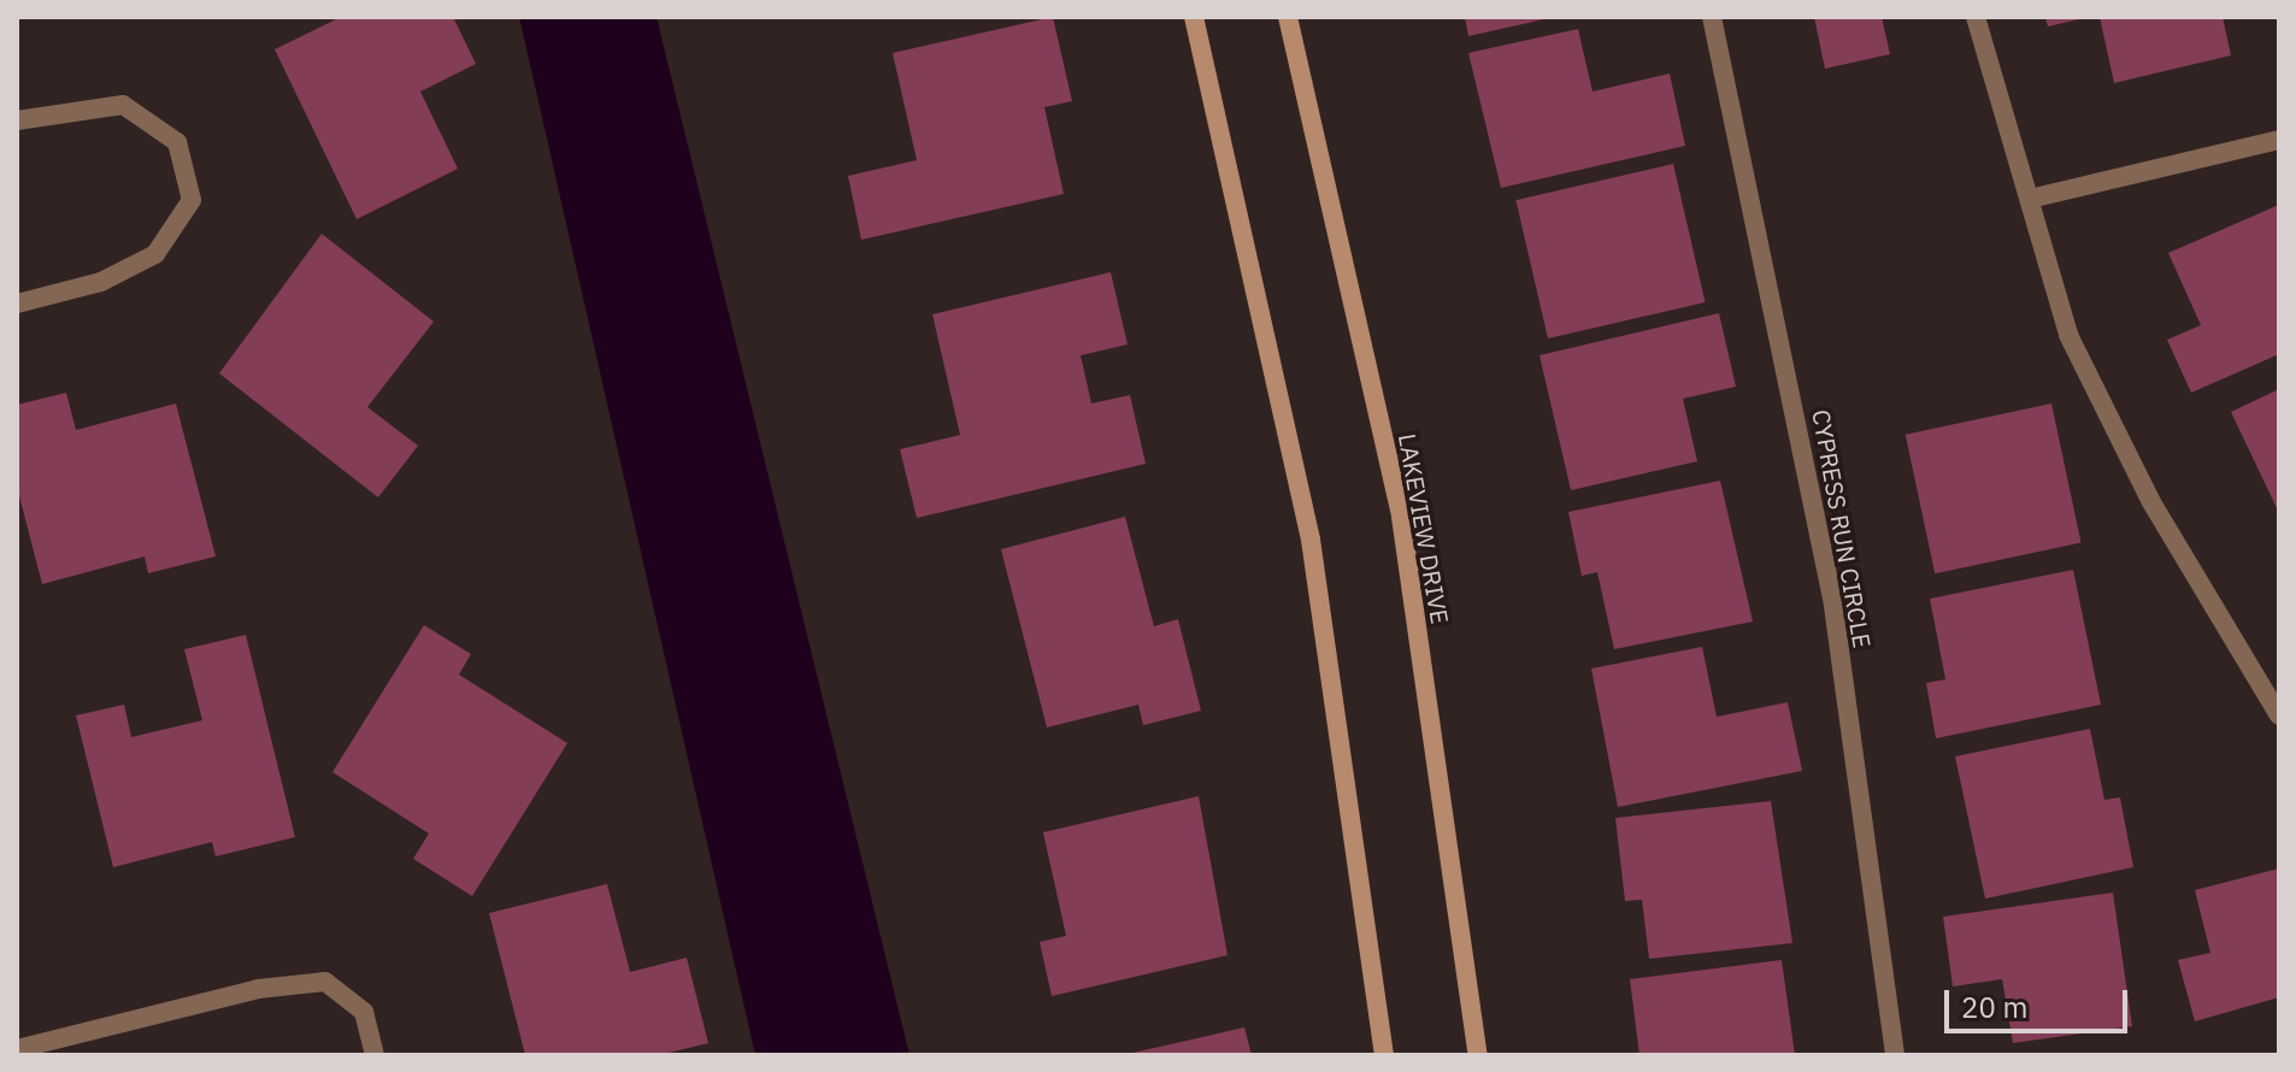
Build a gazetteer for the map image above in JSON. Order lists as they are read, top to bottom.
{
  "streets": {
    "street": ["LAKEVIEW DRIVE", "CYPRESS RUN CIRCLE"]
  },
  "scale_bar": "20 m"
}
